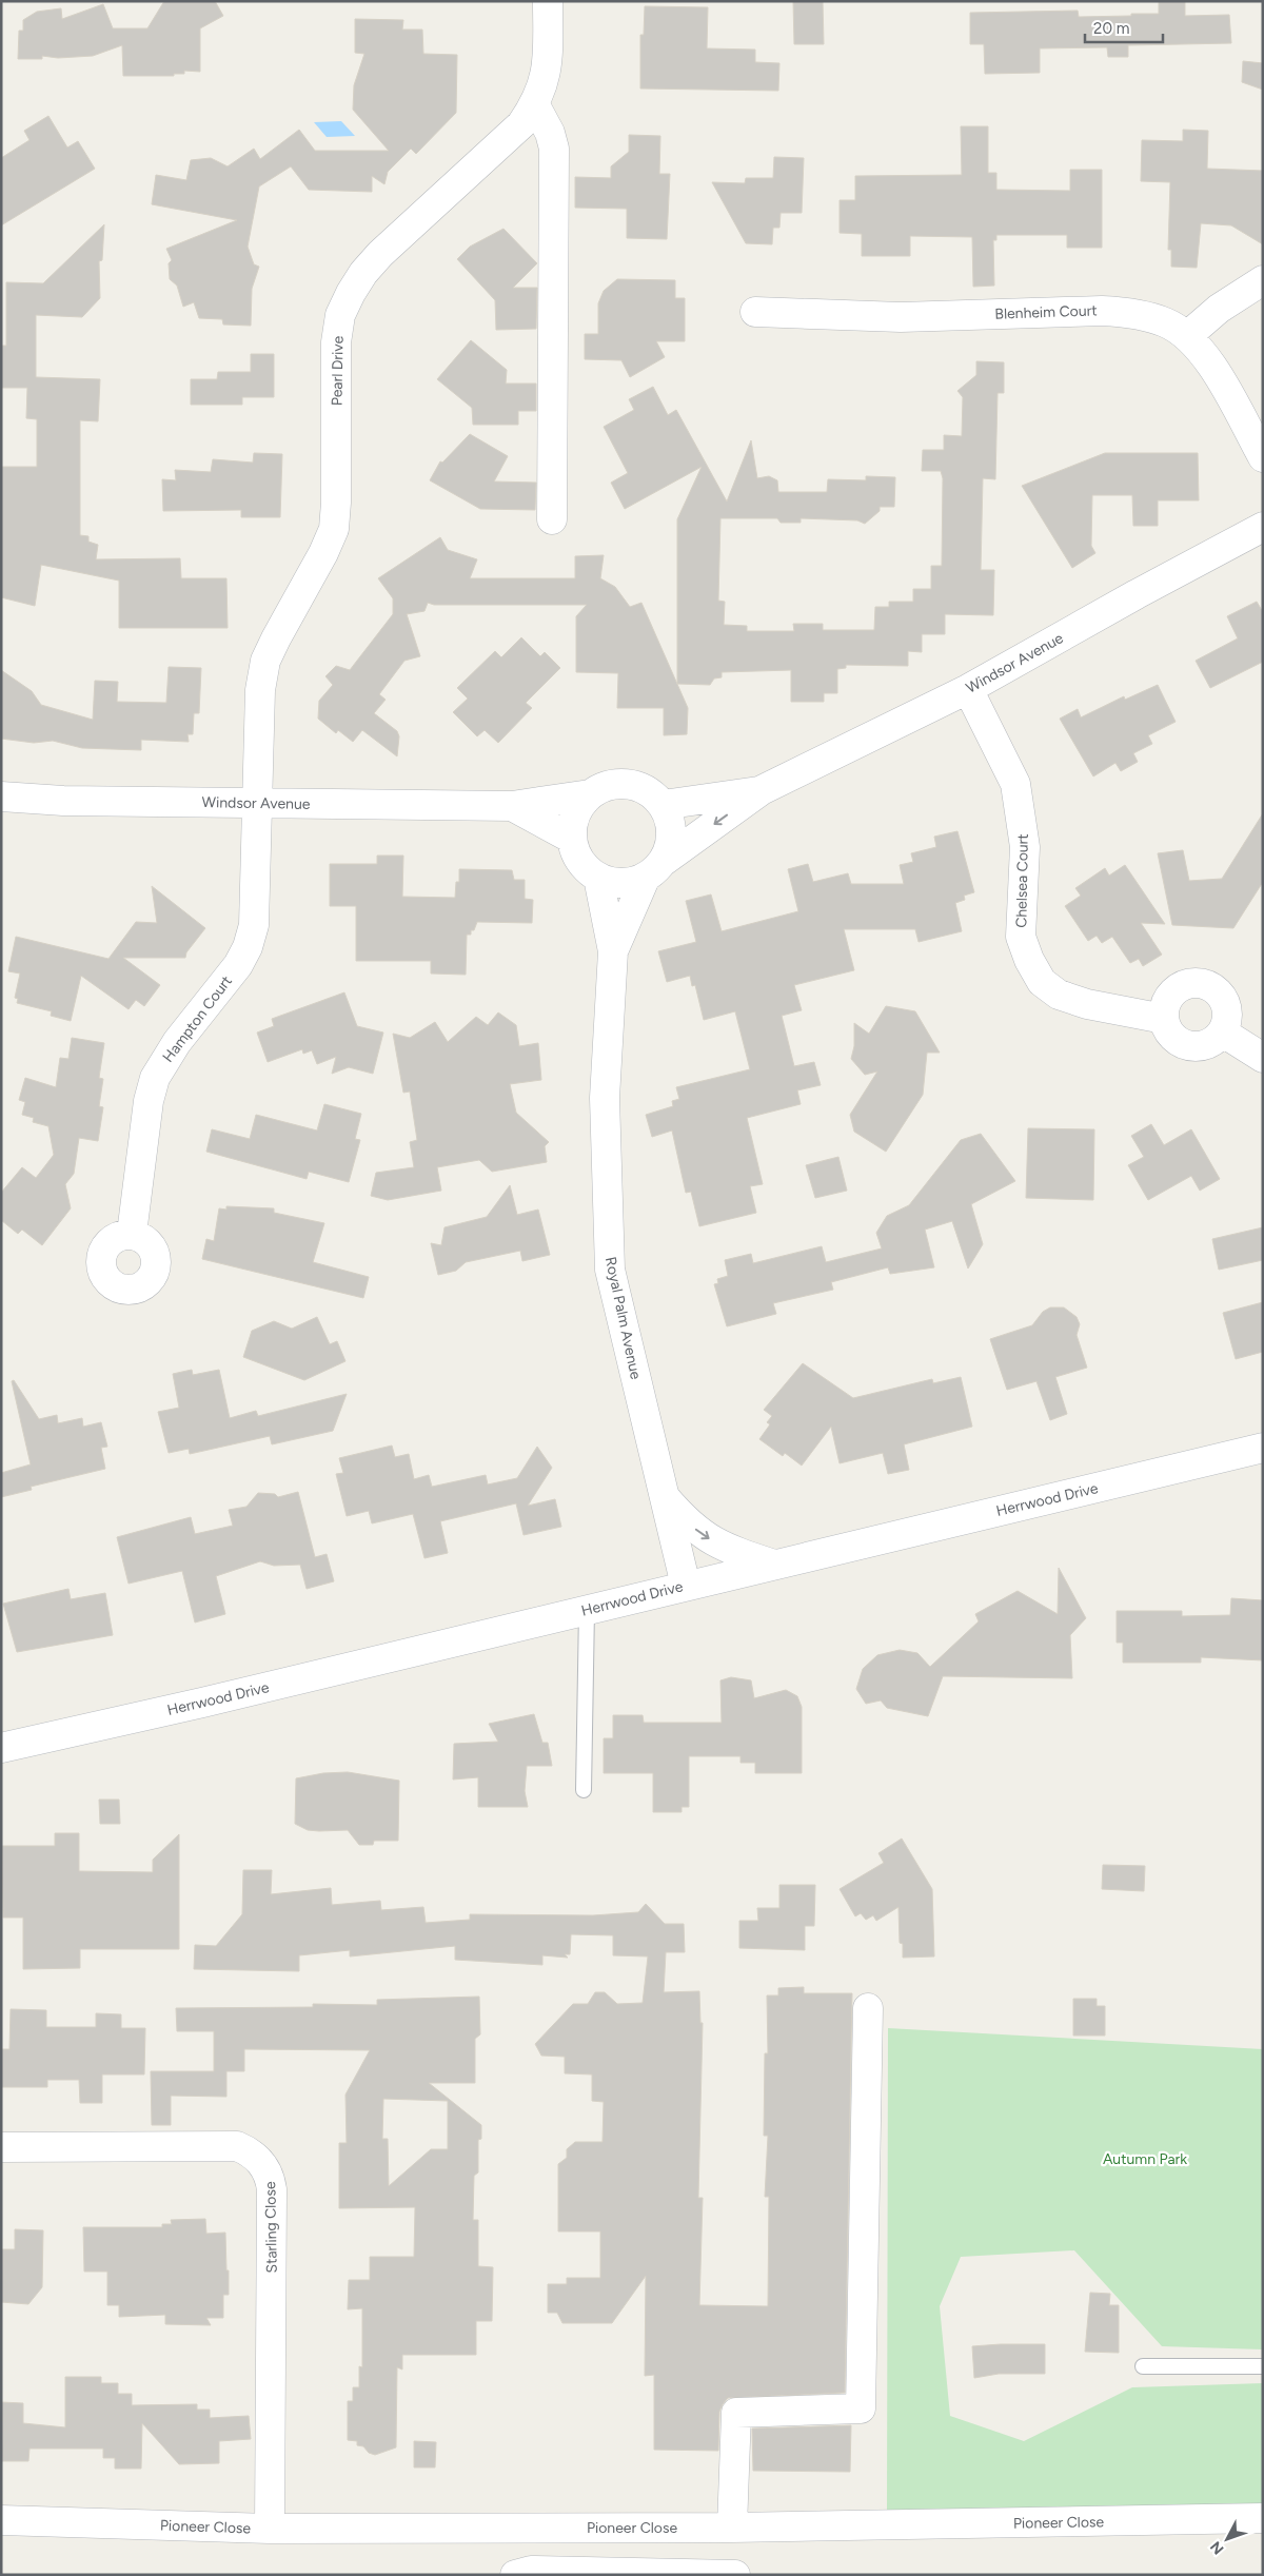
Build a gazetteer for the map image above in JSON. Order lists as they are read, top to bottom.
{
  "streets": {
    "street": [
      "Blenheim Court",
      "Pearl Drive",
      "Windsor Avenue",
      "Chelsea Court",
      "Hampton Court",
      "Royal Palm Avenue",
      "Herrwood Drive",
      "Starling Close",
      "Pioneer Close"
    ]
  },
  "crossings": [
    ["Pearl Drive", "Windsor Avenue"],
    ["Pearl Drive", "Hampton Court"],
    ["Windsor Avenue", "Chelsea Court"],
    ["Windsor Avenue", "Hampton Court"],
    ["Windsor Avenue", "Royal Palm Avenue"],
    ["Royal Palm Avenue", "Herrwood Drive"],
    ["Starling Close", "Pioneer Close"]
  ],
  "parks": ["Autumn Park"],
  "scale_bar": "20 m",
  "north": "bottom left"
}
